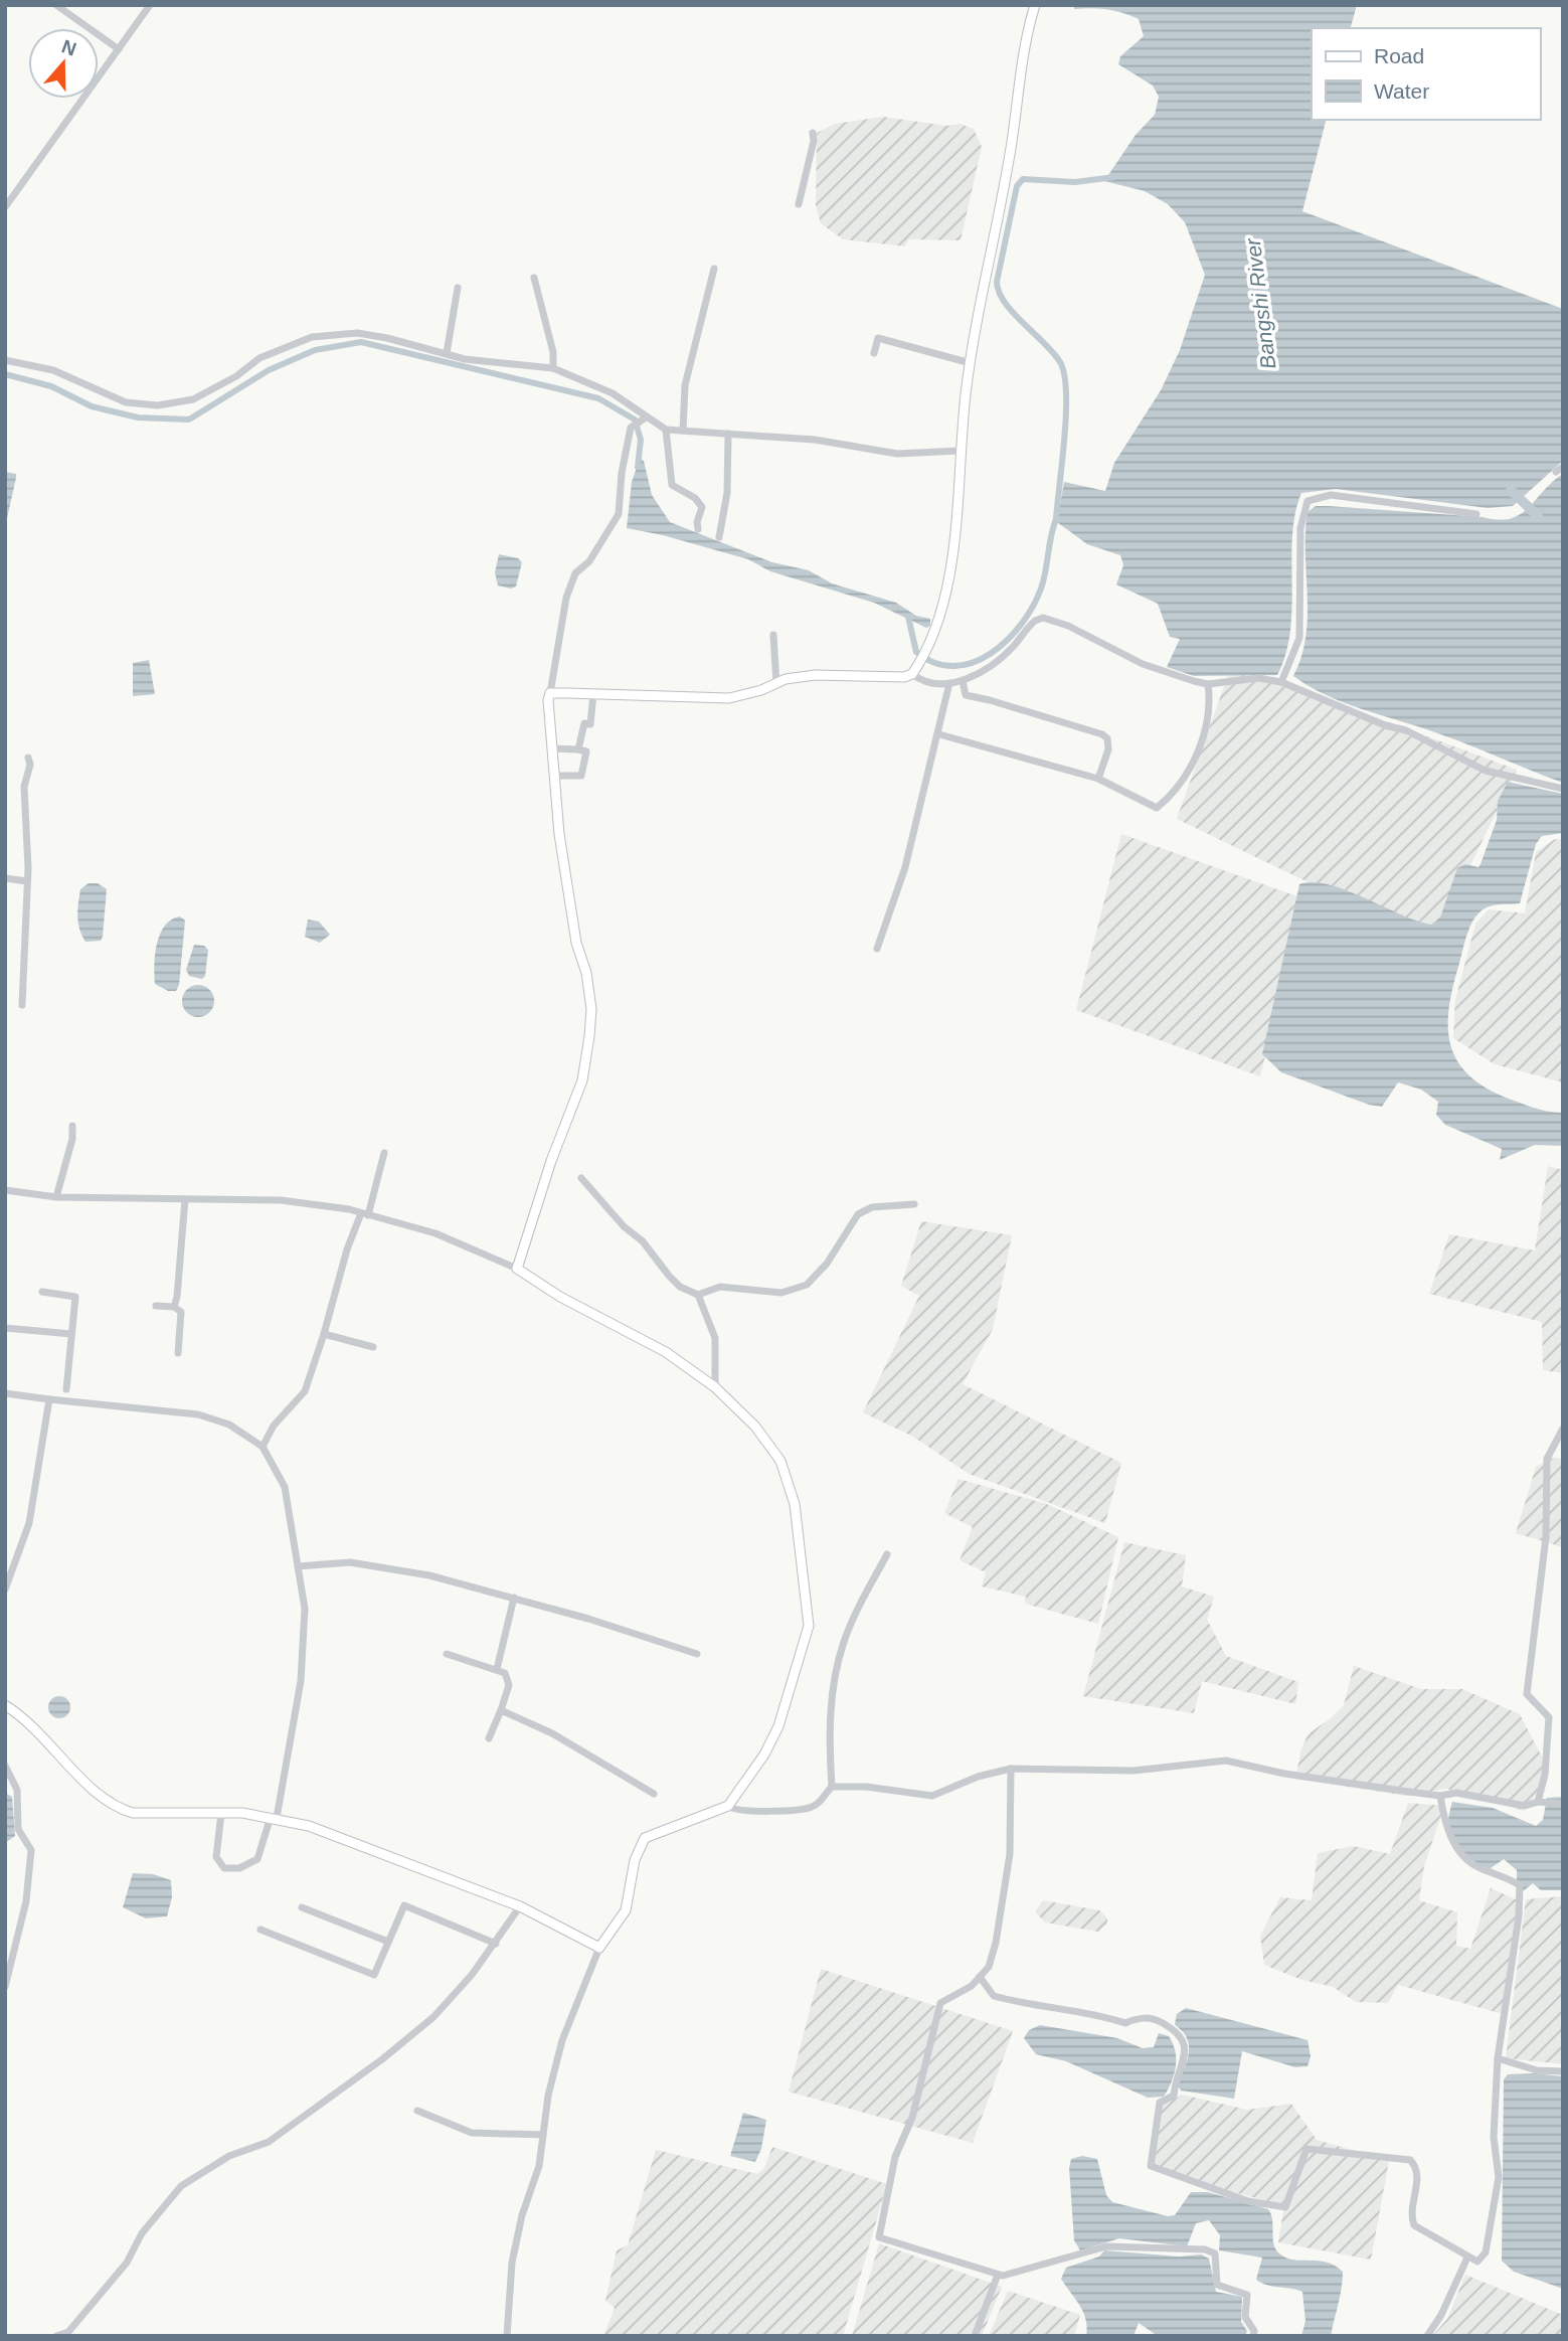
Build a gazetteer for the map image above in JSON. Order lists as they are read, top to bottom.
{
  "water": ["Bangshi River"],
  "legend": ["Road", "Water"],
  "north": "top"
}
